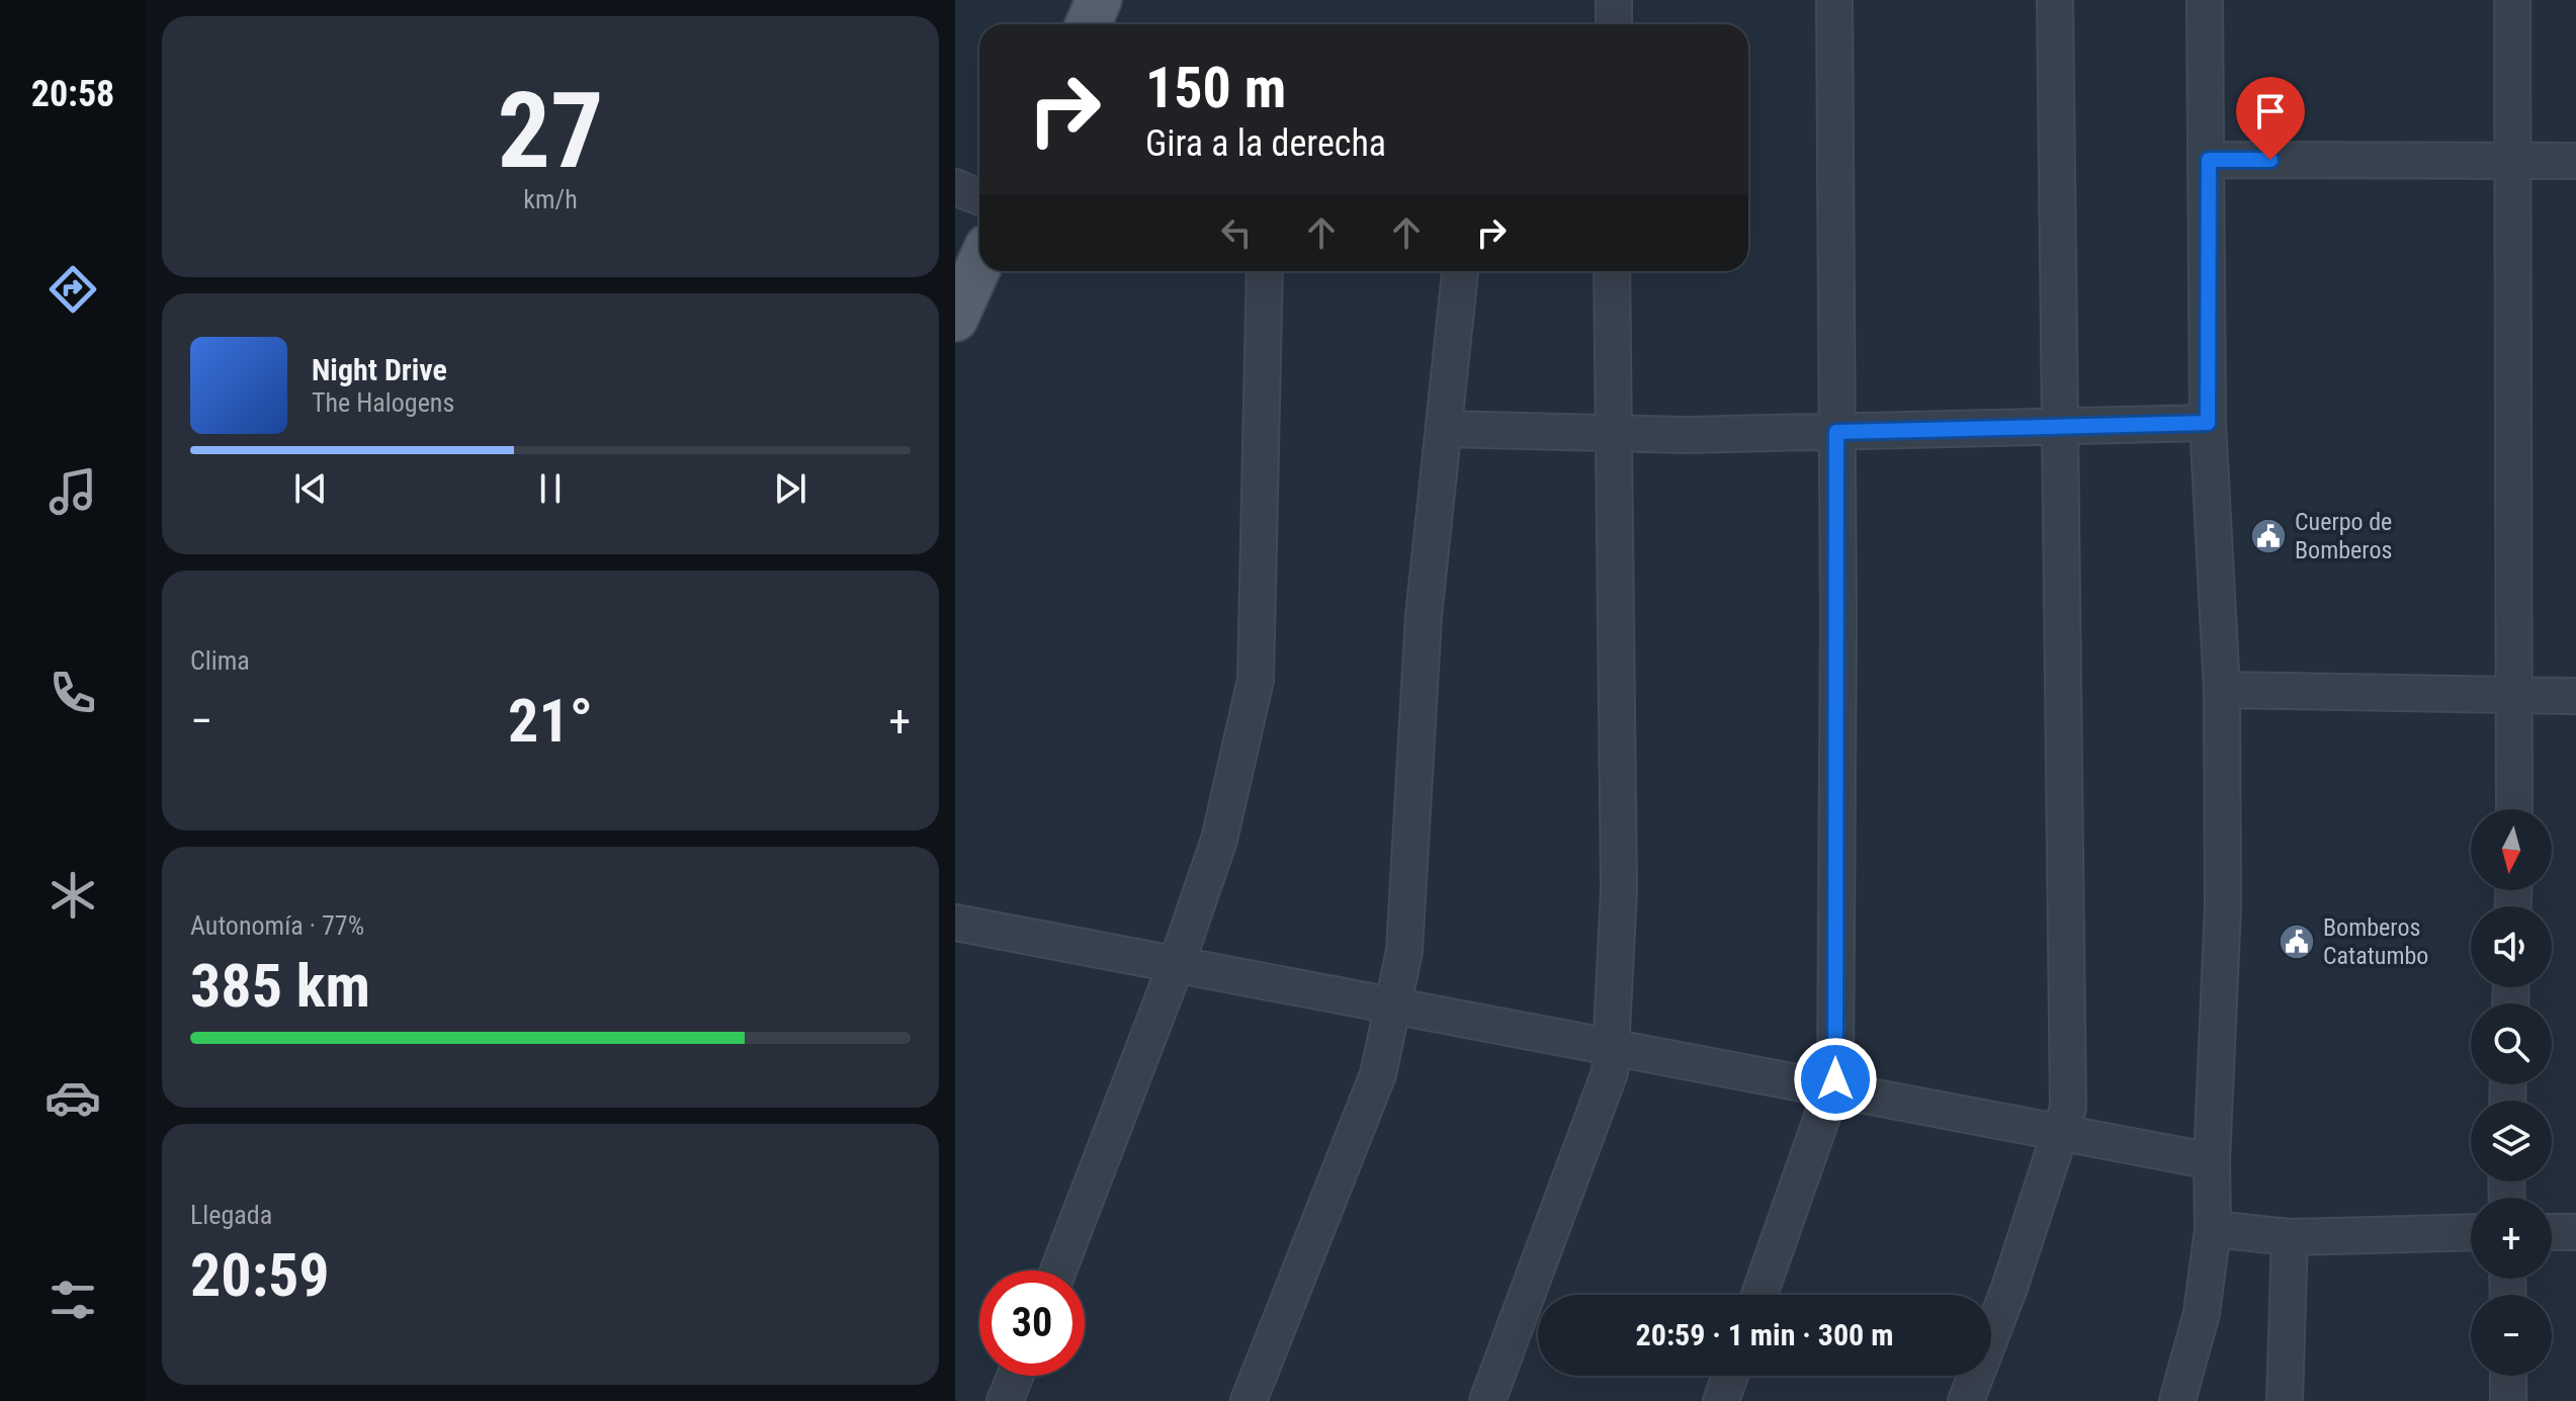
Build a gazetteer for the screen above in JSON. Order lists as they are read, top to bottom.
{
  "places": {
    "public building": ["Cuerpo de Bomberos", "Bomberos Catatumbo"]
  },
  "north": "bottom",
  "page": {
    "tabs": "20:58",
    "tile": [
      ["27", "km/h"],
      "Clima",
      ["Autonomía · 77%", "385 km"],
      ["Llegada", "20:59"]
    ],
    "turn": ["150 m", "Gira a la derecha"],
    "song": ["Night Drive", "The Halogens"],
    "heat": ["−", "21°", "+"],
    "map_buttons": ["+", "−"],
    "limit": "30",
    "trip": "20:59 · 1 min · 300 m"
  }
}
